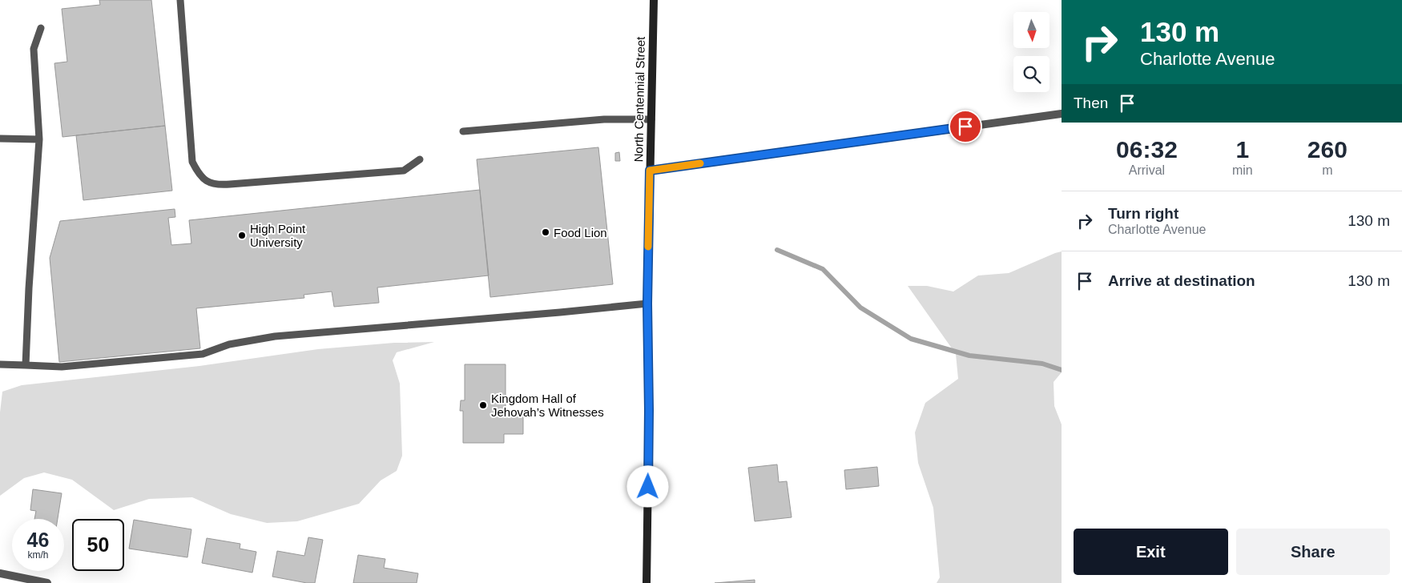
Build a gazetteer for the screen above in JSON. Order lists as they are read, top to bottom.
{
  "streets": {
    "main road": ["North Centennial Street"]
  },
  "places": ["Food Lion", "High Point University", "Kingdom Hall of Jehovah’s Witnesses"],
  "north": "bottom",
  "page": {
    "turn": ["130 m", "Charlotte Avenue"],
    "then": "Then",
    "eta": [
      "06:32",
      "Arrival",
      "1",
      "min",
      "260",
      "m"
    ],
    "list": [
      {
        "name": "Turn right",
        "note": "Charlotte Avenue",
        "value": "130 m"
      },
      {
        "name": "Arrive at destination",
        "value": "130 m"
      }
    ],
    "speed": "46 km/h",
    "limit": "50",
    "buttons": ["Exit", "Share"]
  }
}
